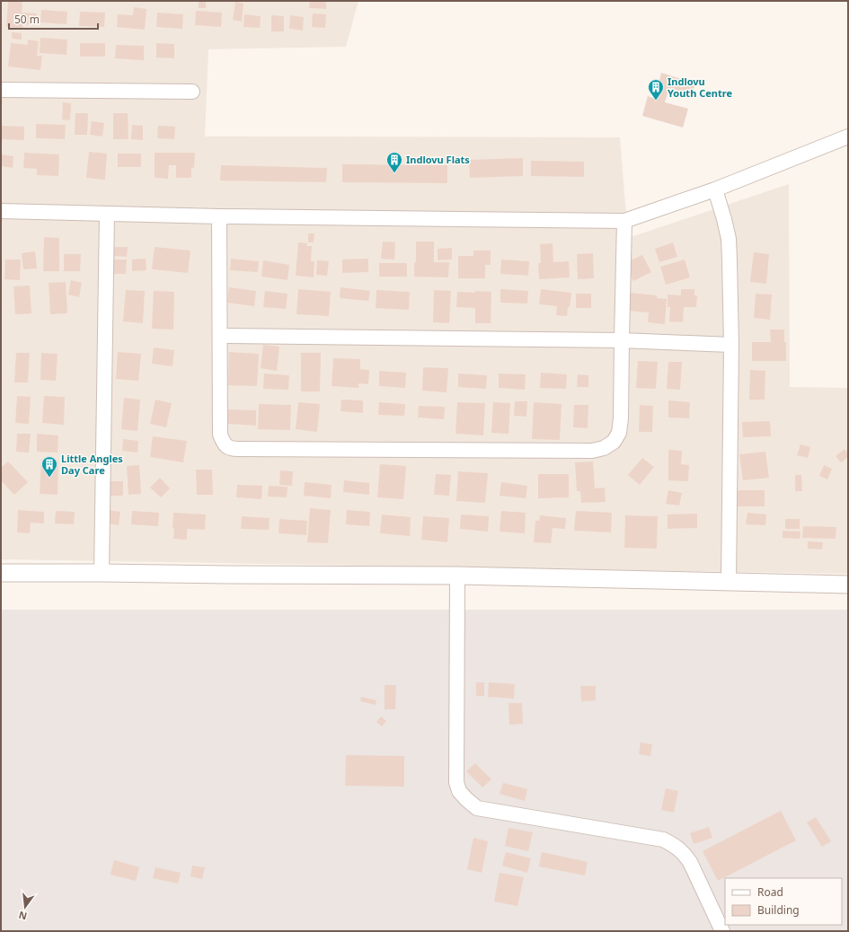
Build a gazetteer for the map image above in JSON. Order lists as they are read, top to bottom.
{
  "places": {
    "building": ["Indlovu Youth Centre", "Indlovu Flats", "Little Angles Day Care"]
  },
  "legend": ["Road", "Building"],
  "scale_bar": "50 m",
  "north": "bottom"
}
